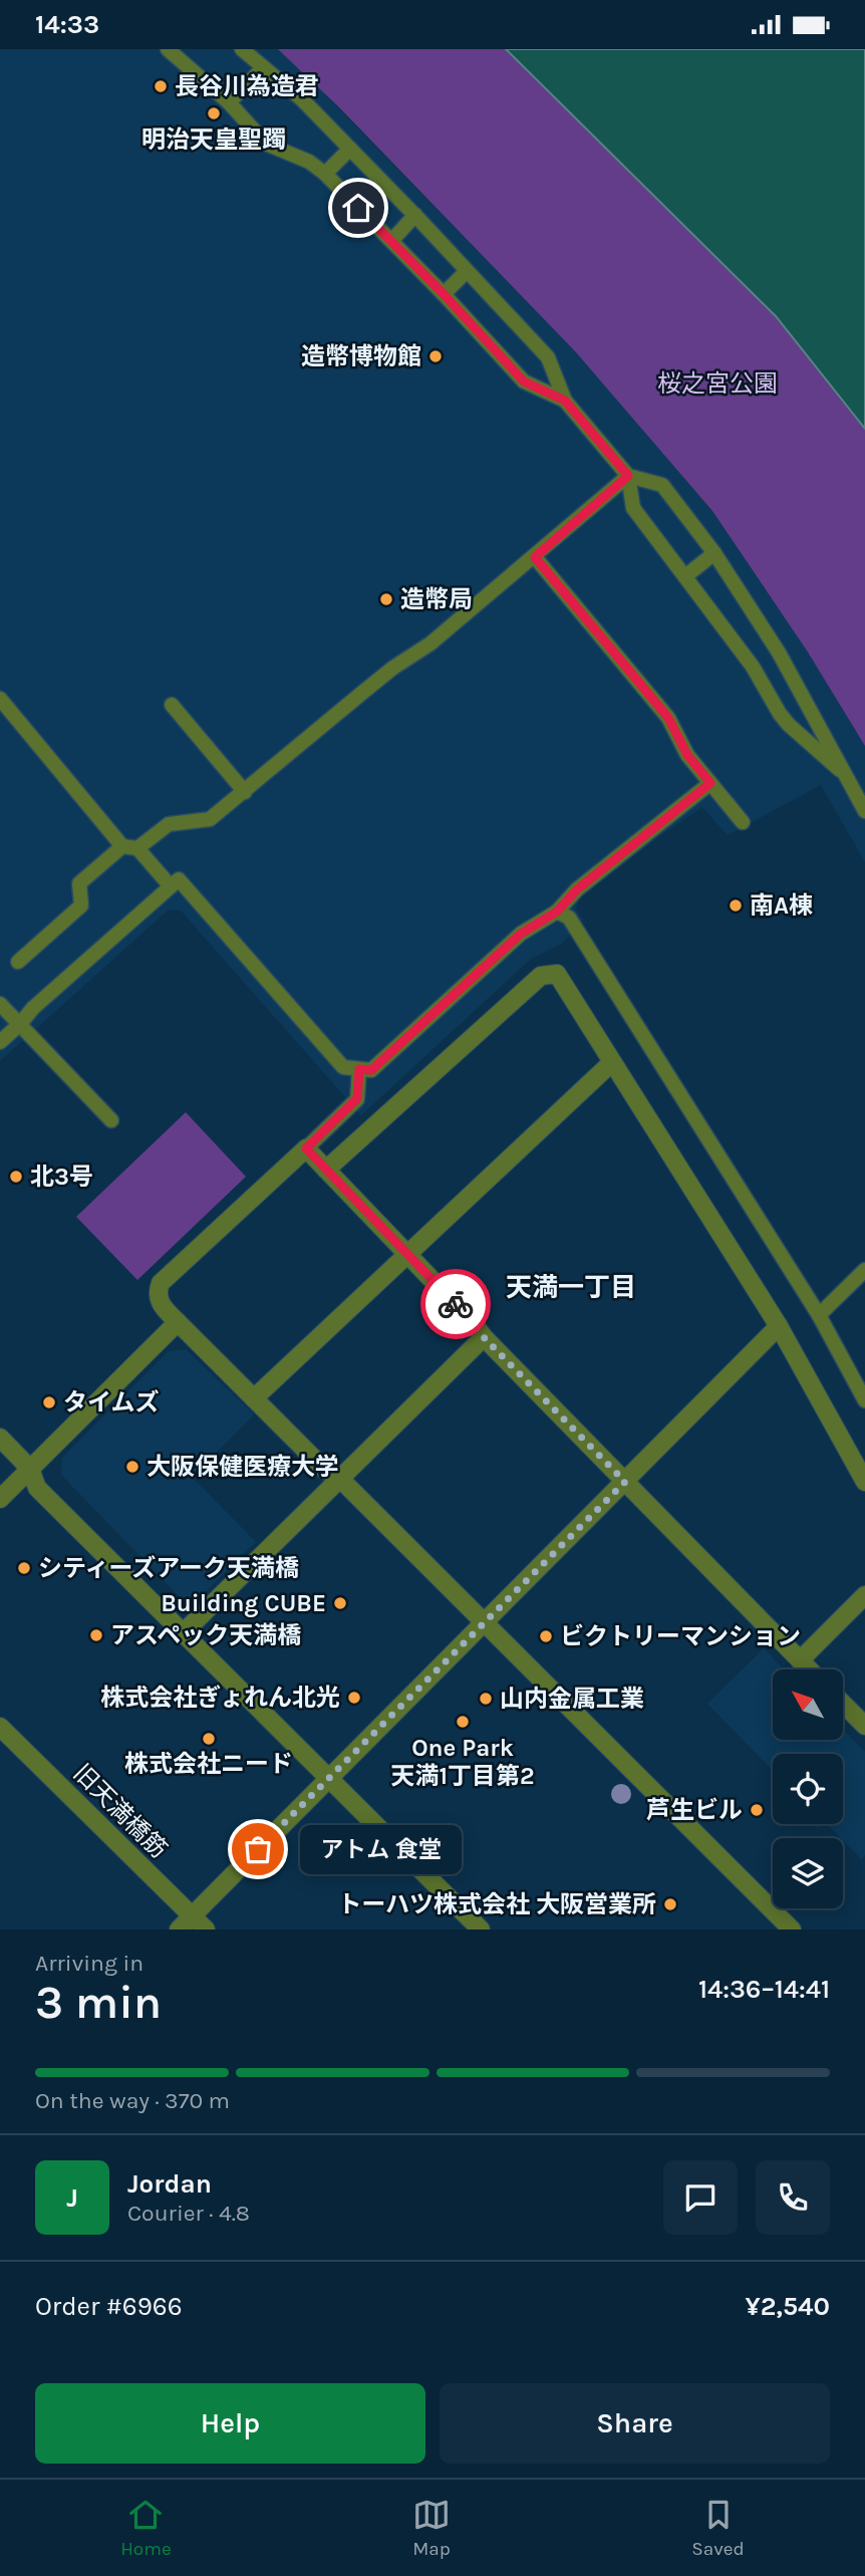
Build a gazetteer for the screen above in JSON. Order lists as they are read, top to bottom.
{
  "streets": {
    "street": ["旧天満橋筋"]
  },
  "districts": ["天満一丁目"],
  "parks": ["桜之宮公園"],
  "places": [
    "長谷川為造君",
    "明治天皇聖躅",
    "造幣博物館",
    "造幣局",
    "南A棟",
    "北3号",
    "タイムズ",
    "大阪保健医療大学",
    "シティーズアーク天満橋",
    "Building CUBE",
    "アスペック天満橋",
    "ビクトリーマンション",
    "株式会社ぎょれん北光",
    "山内金属工業",
    "One Park 天満1丁目第2",
    "株式会社ニード",
    "芦生ビル",
    "アトム 食堂",
    "トーハツ株式会社 大阪営業所"
  ],
  "north": "top left",
  "page": {
    "status": "14:33",
    "bubble": "アトム 食堂",
    "heading": ["3 min", "Arriving in", "14:36–14:41"],
    "panel": [
      "Jordan",
      "Courier · 4.8",
      "Order #6966",
      "¥2,540"
    ],
    "bar": "On the way · 370 m",
    "round": "J",
    "buttons": ["Help", "Share"],
    "tabs": ["Home", "Map", "Saved"]
  }
}
